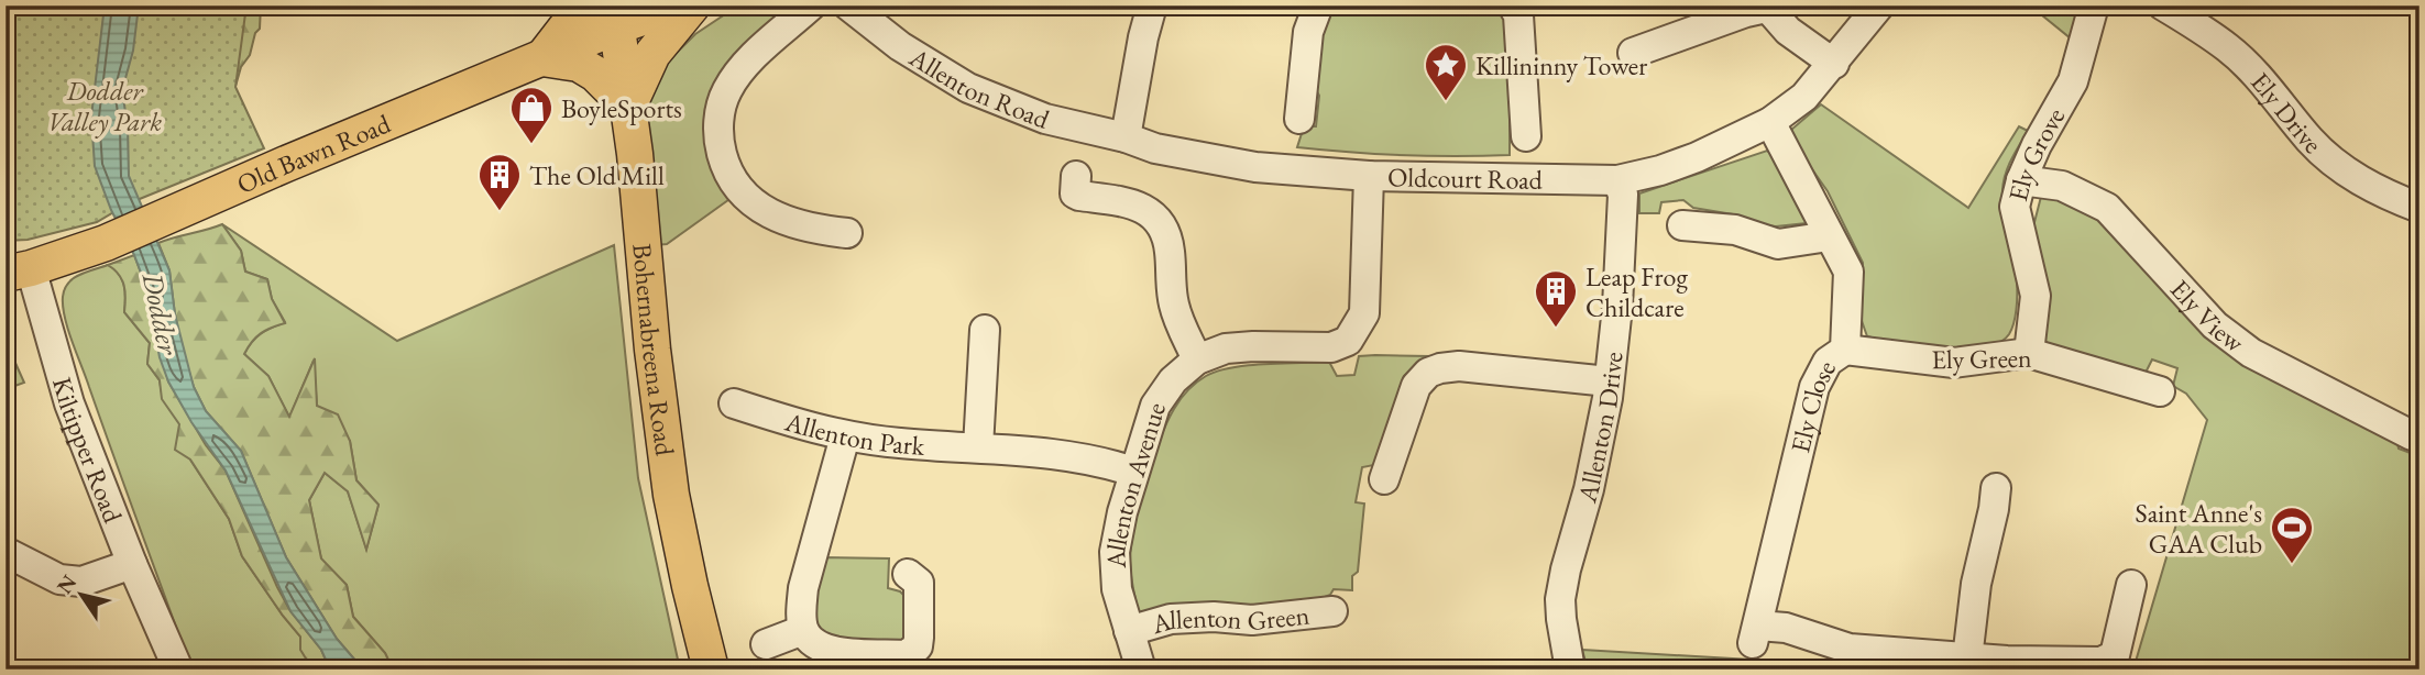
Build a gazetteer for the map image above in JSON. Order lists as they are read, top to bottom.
{
  "streets": {
    "main road": ["Old Bawn Road", "Bohernabreena Road"],
    "street": [
      "Allenton Road",
      "Ely Drive",
      "Ely Grove",
      "Oldcourt Road",
      "Ely View",
      "Ely Green",
      "Ely Close",
      "Allenton Drive",
      "Allenton Park",
      "Kiltipper Road",
      "Allenton Avenue",
      "Allenton Green"
    ]
  },
  "crossings": [
    ["Allenton Road", "Oldcourt Road"],
    ["Old Bawn Road", "Bohernabreena Road"],
    ["Old Bawn Road", "Kiltipper Road"],
    ["Ely Grove", "Ely View"],
    ["Ely Grove", "Ely Green"],
    ["Oldcourt Road", "Ely Close"],
    ["Oldcourt Road", "Allenton Drive"],
    ["Oldcourt Road", "Allenton Avenue"],
    ["Ely Green", "Ely Close"],
    ["Allenton Park", "Allenton Avenue"],
    ["Allenton Avenue", "Allenton Green"]
  ],
  "water": ["Dodder"],
  "parks": ["Dodder Valley Park"],
  "places": {
    "place": ["Killininny Tower"],
    "shop": ["BoyleSports"],
    "building": ["The Old Mill", "Leap Frog Childcare"],
    "sports": ["Saint Anne's GAA Club"]
  },
  "north": "top left"
}
